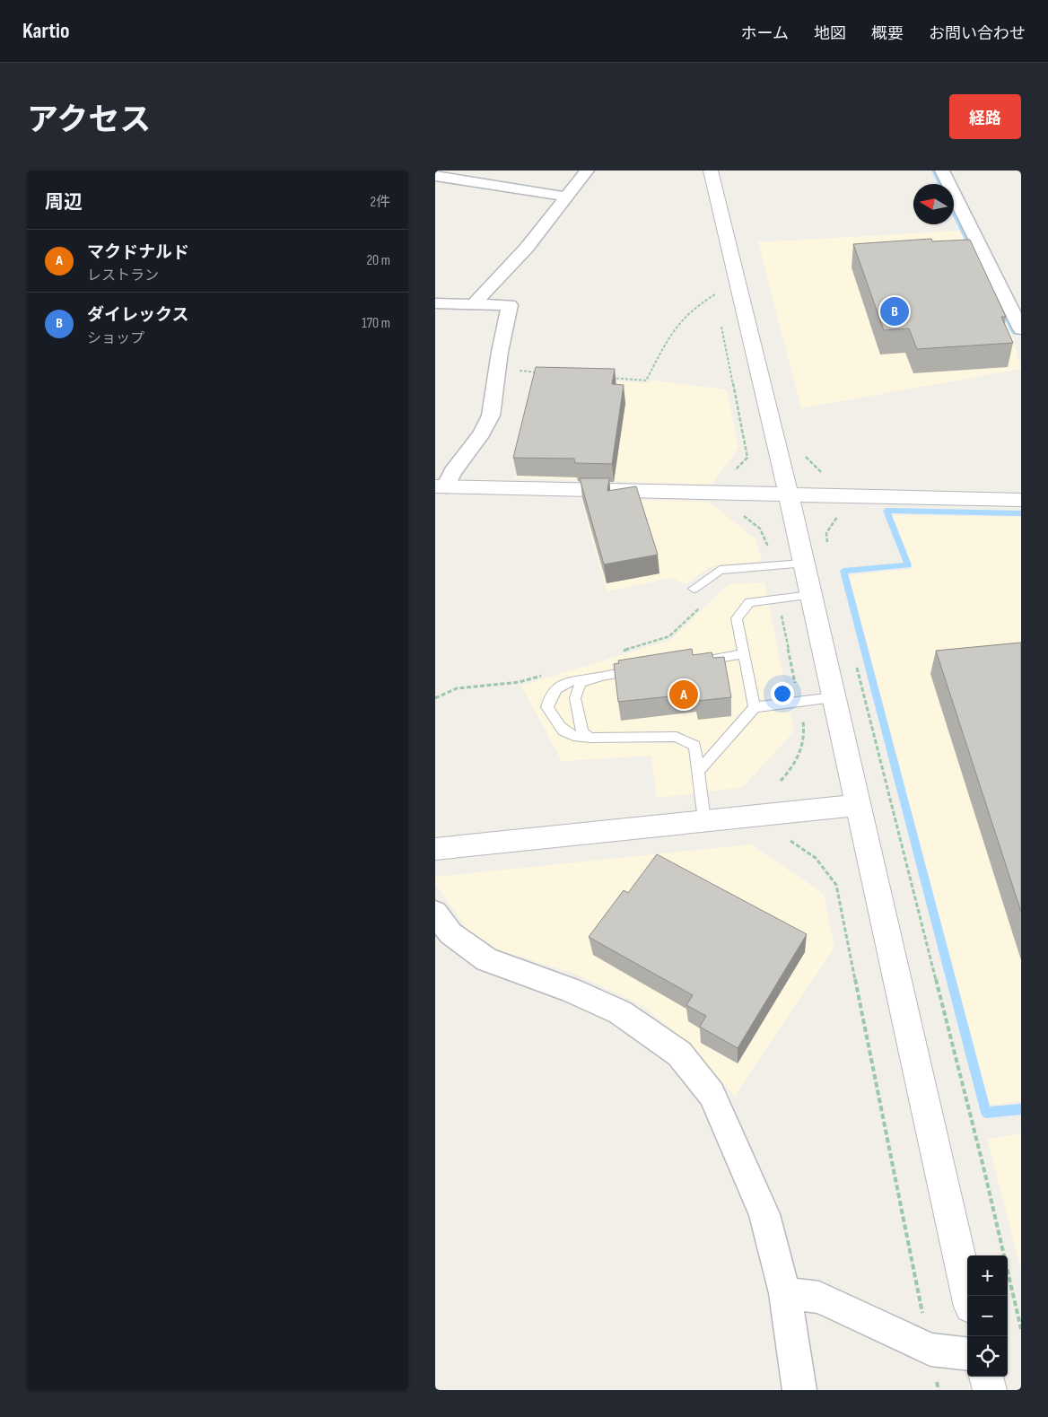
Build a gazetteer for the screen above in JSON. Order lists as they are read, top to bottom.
{
  "north": "left",
  "page": {
    "header": "Kartio",
    "nav": [
      "ホーム",
      "地図",
      "概要",
      "お問い合わせ"
    ],
    "title": "アクセス",
    "buttons": "経路",
    "heading": ["周辺", "2件"],
    "list": [
      {
        "mark": "A",
        "name": "マクドナルド",
        "note": "レストラン",
        "value": "20 m"
      },
      {
        "mark": "B",
        "name": "ダイレックス",
        "note": "ショップ",
        "value": "170 m"
      }
    ],
    "pins": ["B", "A"],
    "map_buttons": ["+", "−"]
  }
}
